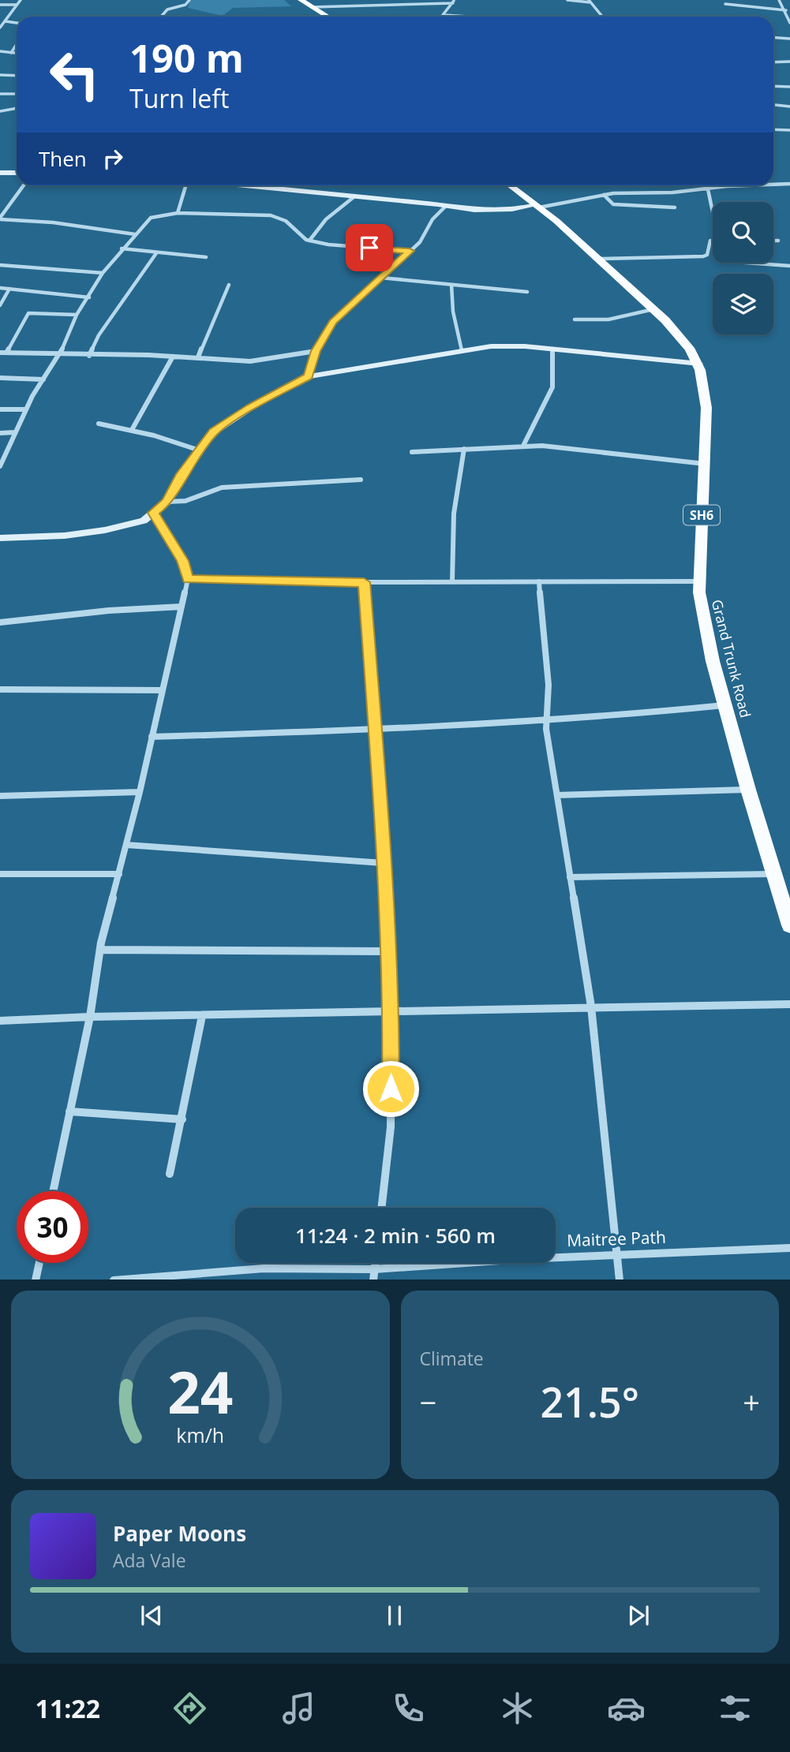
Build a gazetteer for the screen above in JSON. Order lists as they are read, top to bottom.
{
  "streets": {
    "main road": ["SH6", "Grand Trunk Road"],
    "street": ["Maitree Path"]
  },
  "page": {
    "turn": ["190 m", "Turn left"],
    "then": "Then",
    "limit": "30",
    "trip": "11:24 · 2 min · 560 m",
    "tile": "Climate",
    "heat": ["−", "21.5°", "+"],
    "song": ["Paper Moons", "Ada Vale"],
    "tabs": "11:22",
    "gauge": ["24", "km/h"]
  }
}
